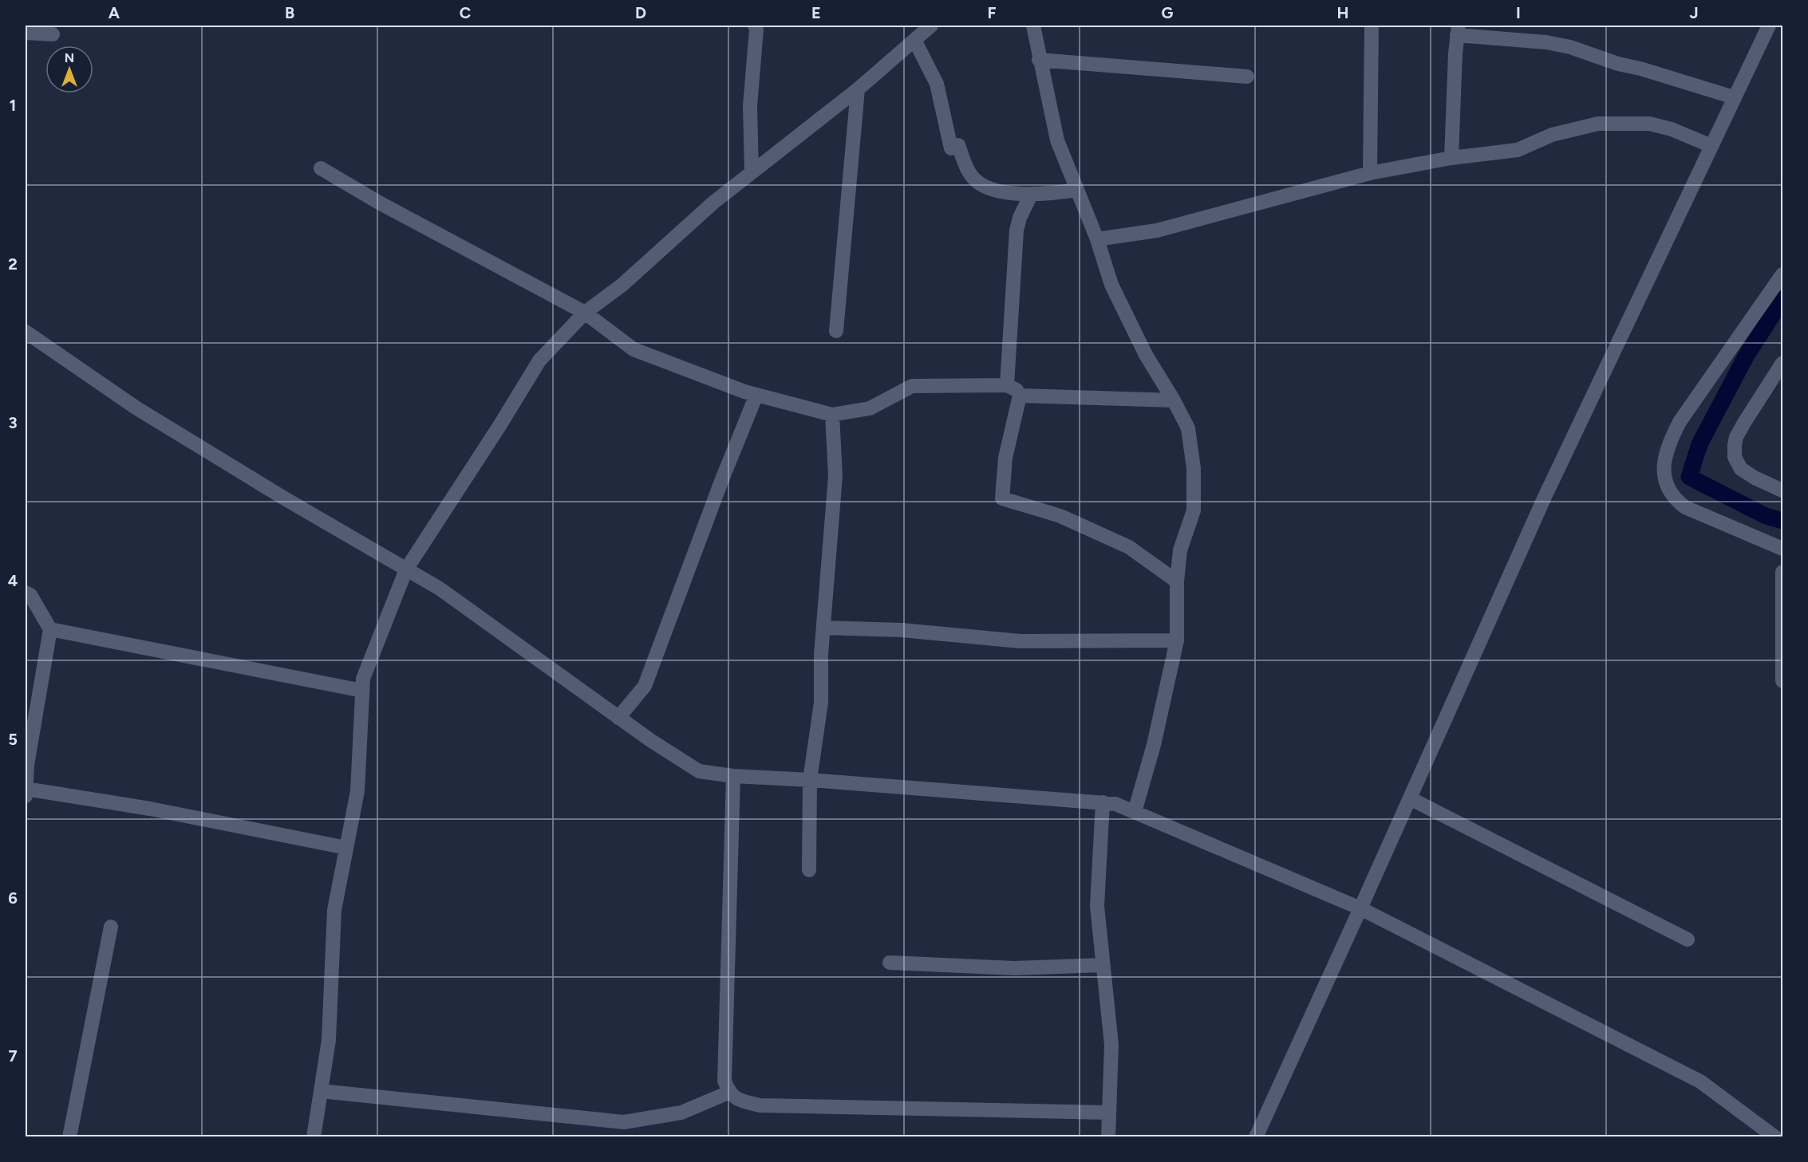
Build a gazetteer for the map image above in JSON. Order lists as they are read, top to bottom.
{
  "north": "top",
  "grid": {
    "columns": [
      "A",
      "B",
      "C",
      "D",
      "E",
      "F",
      "G",
      "H",
      "I",
      "J"
    ],
    "rows": [
      "1",
      "2",
      "3",
      "4",
      "5",
      "6",
      "7"
    ]
  }
}
